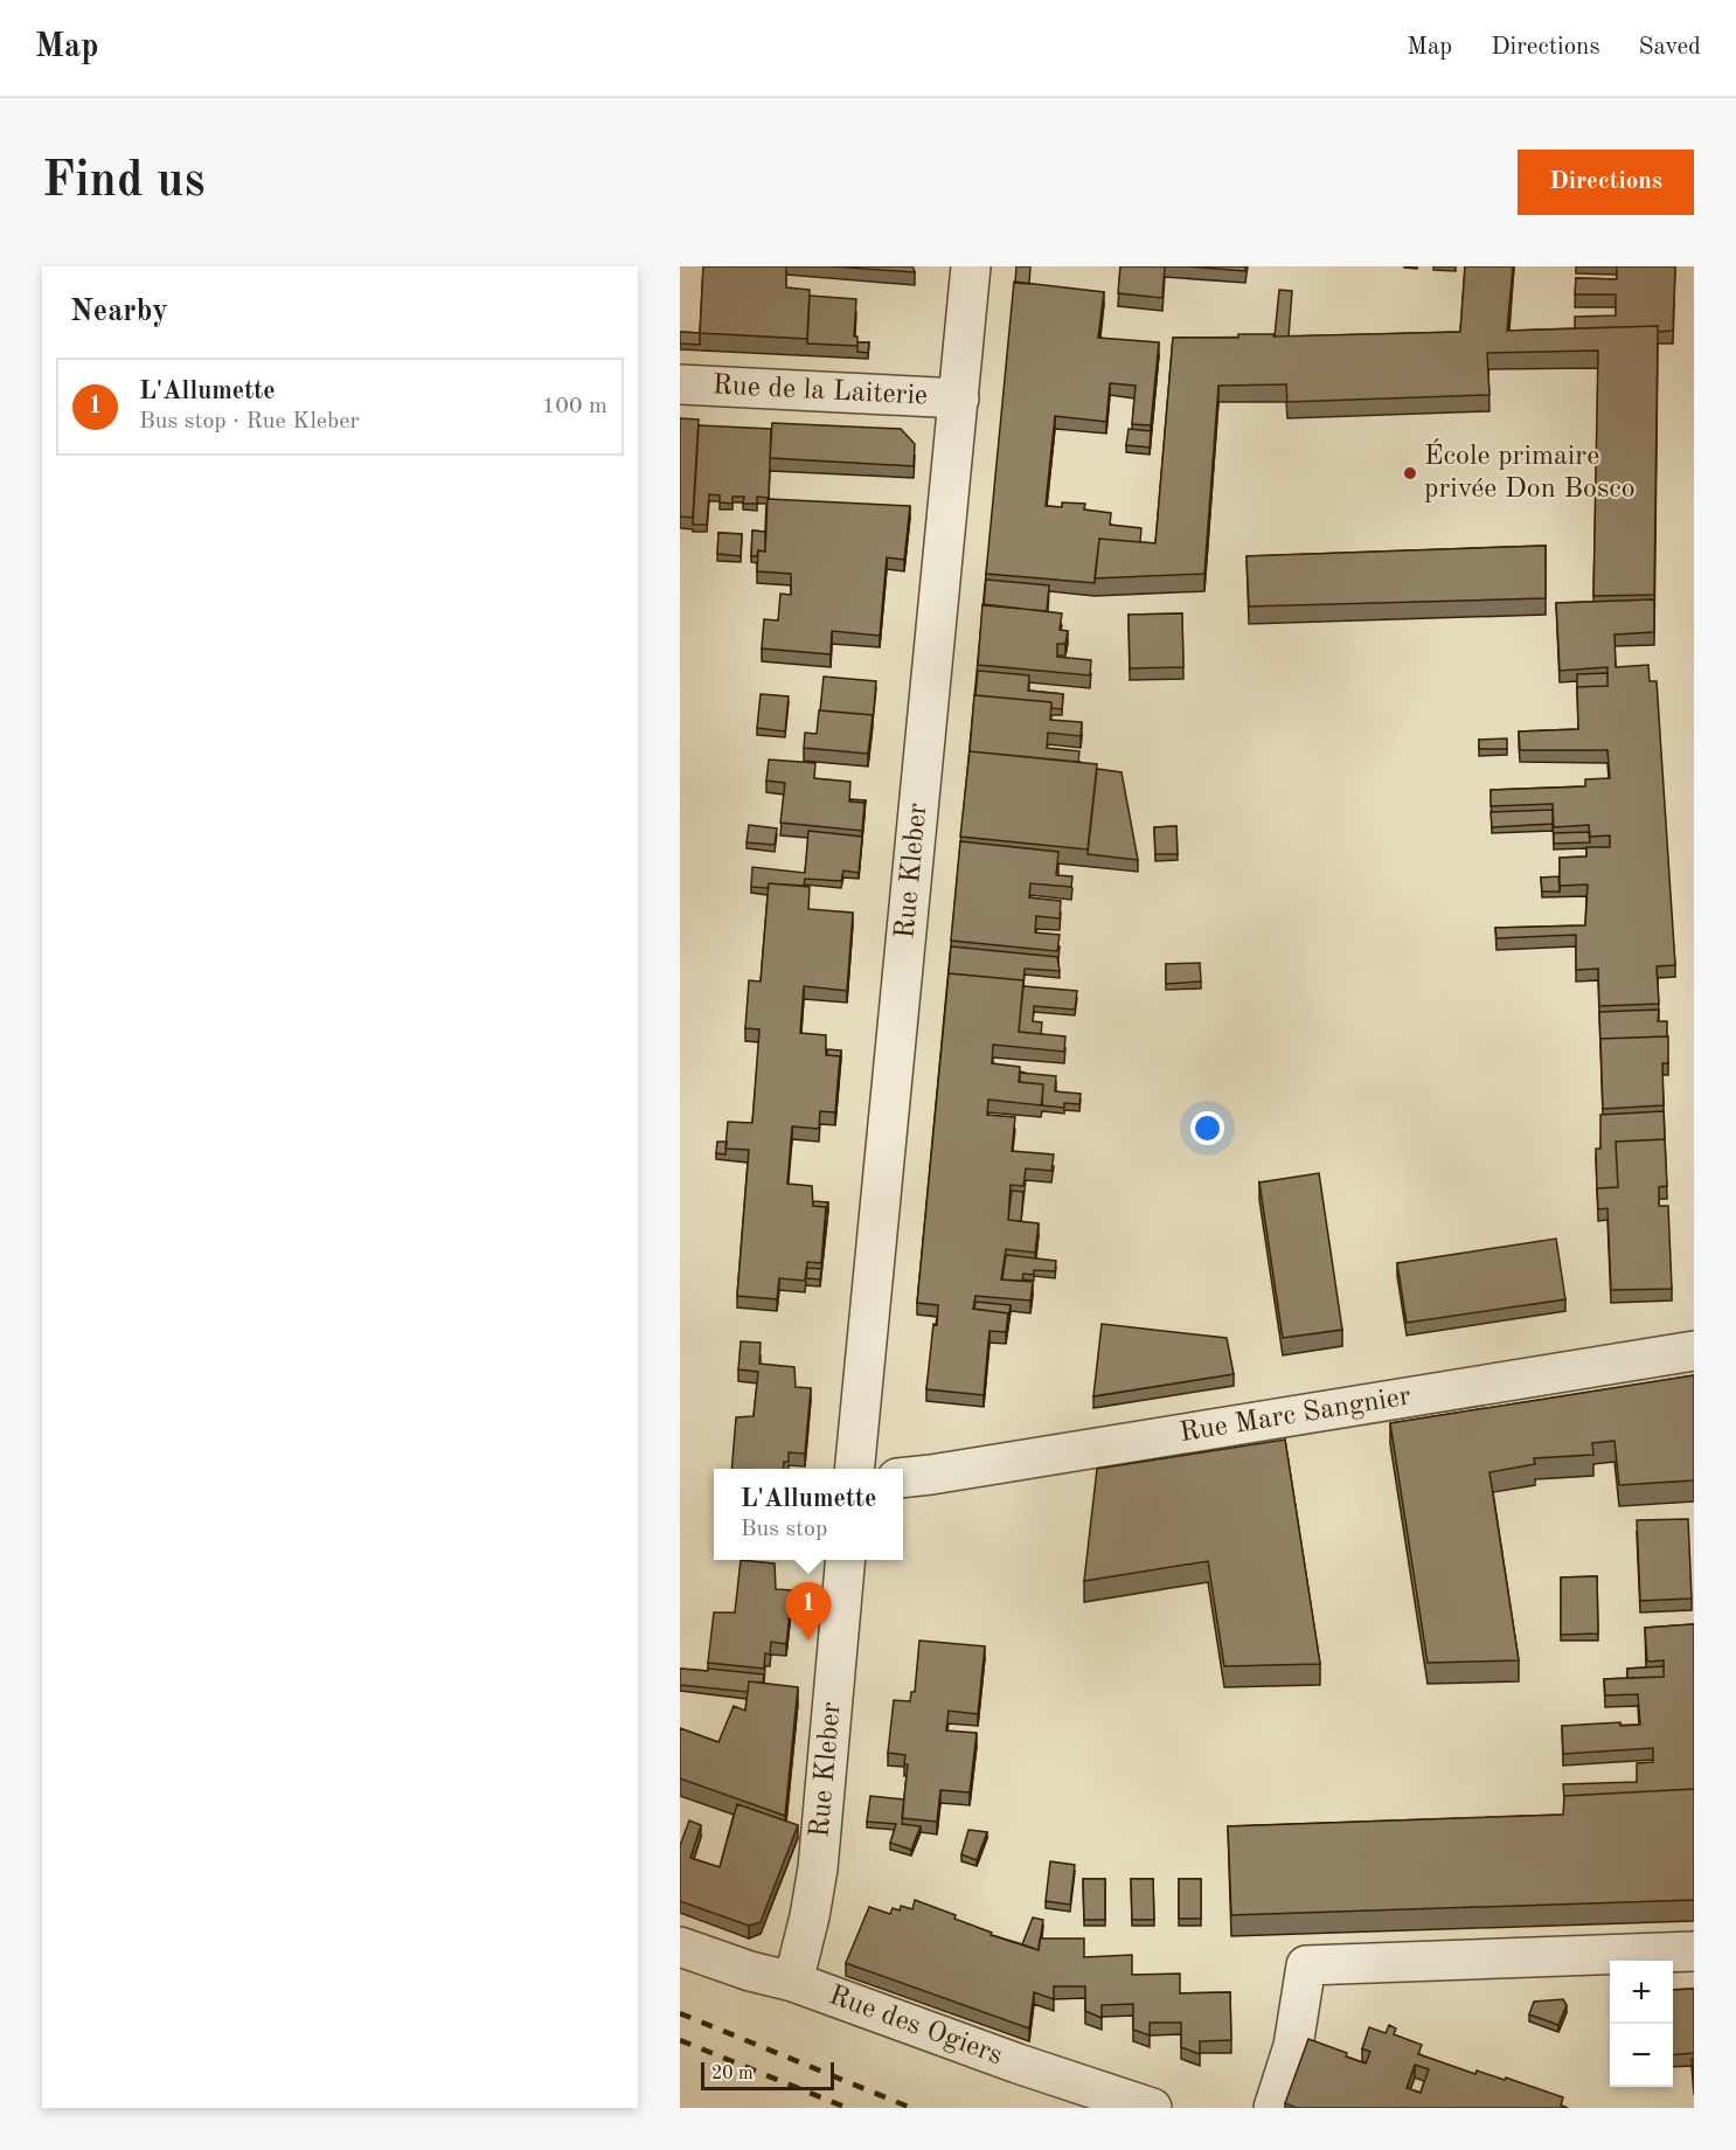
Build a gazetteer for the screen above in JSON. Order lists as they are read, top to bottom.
{
  "streets": {
    "street": [
      "Rue de la Laiterie",
      "Rue Kleber",
      "Rue Marc Sangnier",
      "Rue des Ogiers"
    ]
  },
  "crossings": [
    ["Rue de la Laiterie", "Rue Kleber"],
    ["Rue Kleber", "Rue des Ogiers"]
  ],
  "places": ["École primaire privée Don Bosco"],
  "scale_bar": "20 m",
  "page": {
    "header": "Map",
    "nav": ["Map", "Directions", "Saved"],
    "buttons": "Directions",
    "title": "Find us",
    "heading": "Nearby",
    "list": [
      {
        "mark": "1",
        "name": "L'Allumette",
        "note": "Bus stop · Rue Kleber",
        "value": "100 m"
      }
    ],
    "popup": ["L'Allumette", "Bus stop"],
    "pins": "1",
    "map_buttons": ["+", "−"],
    "scale": "20 m"
  }
}
